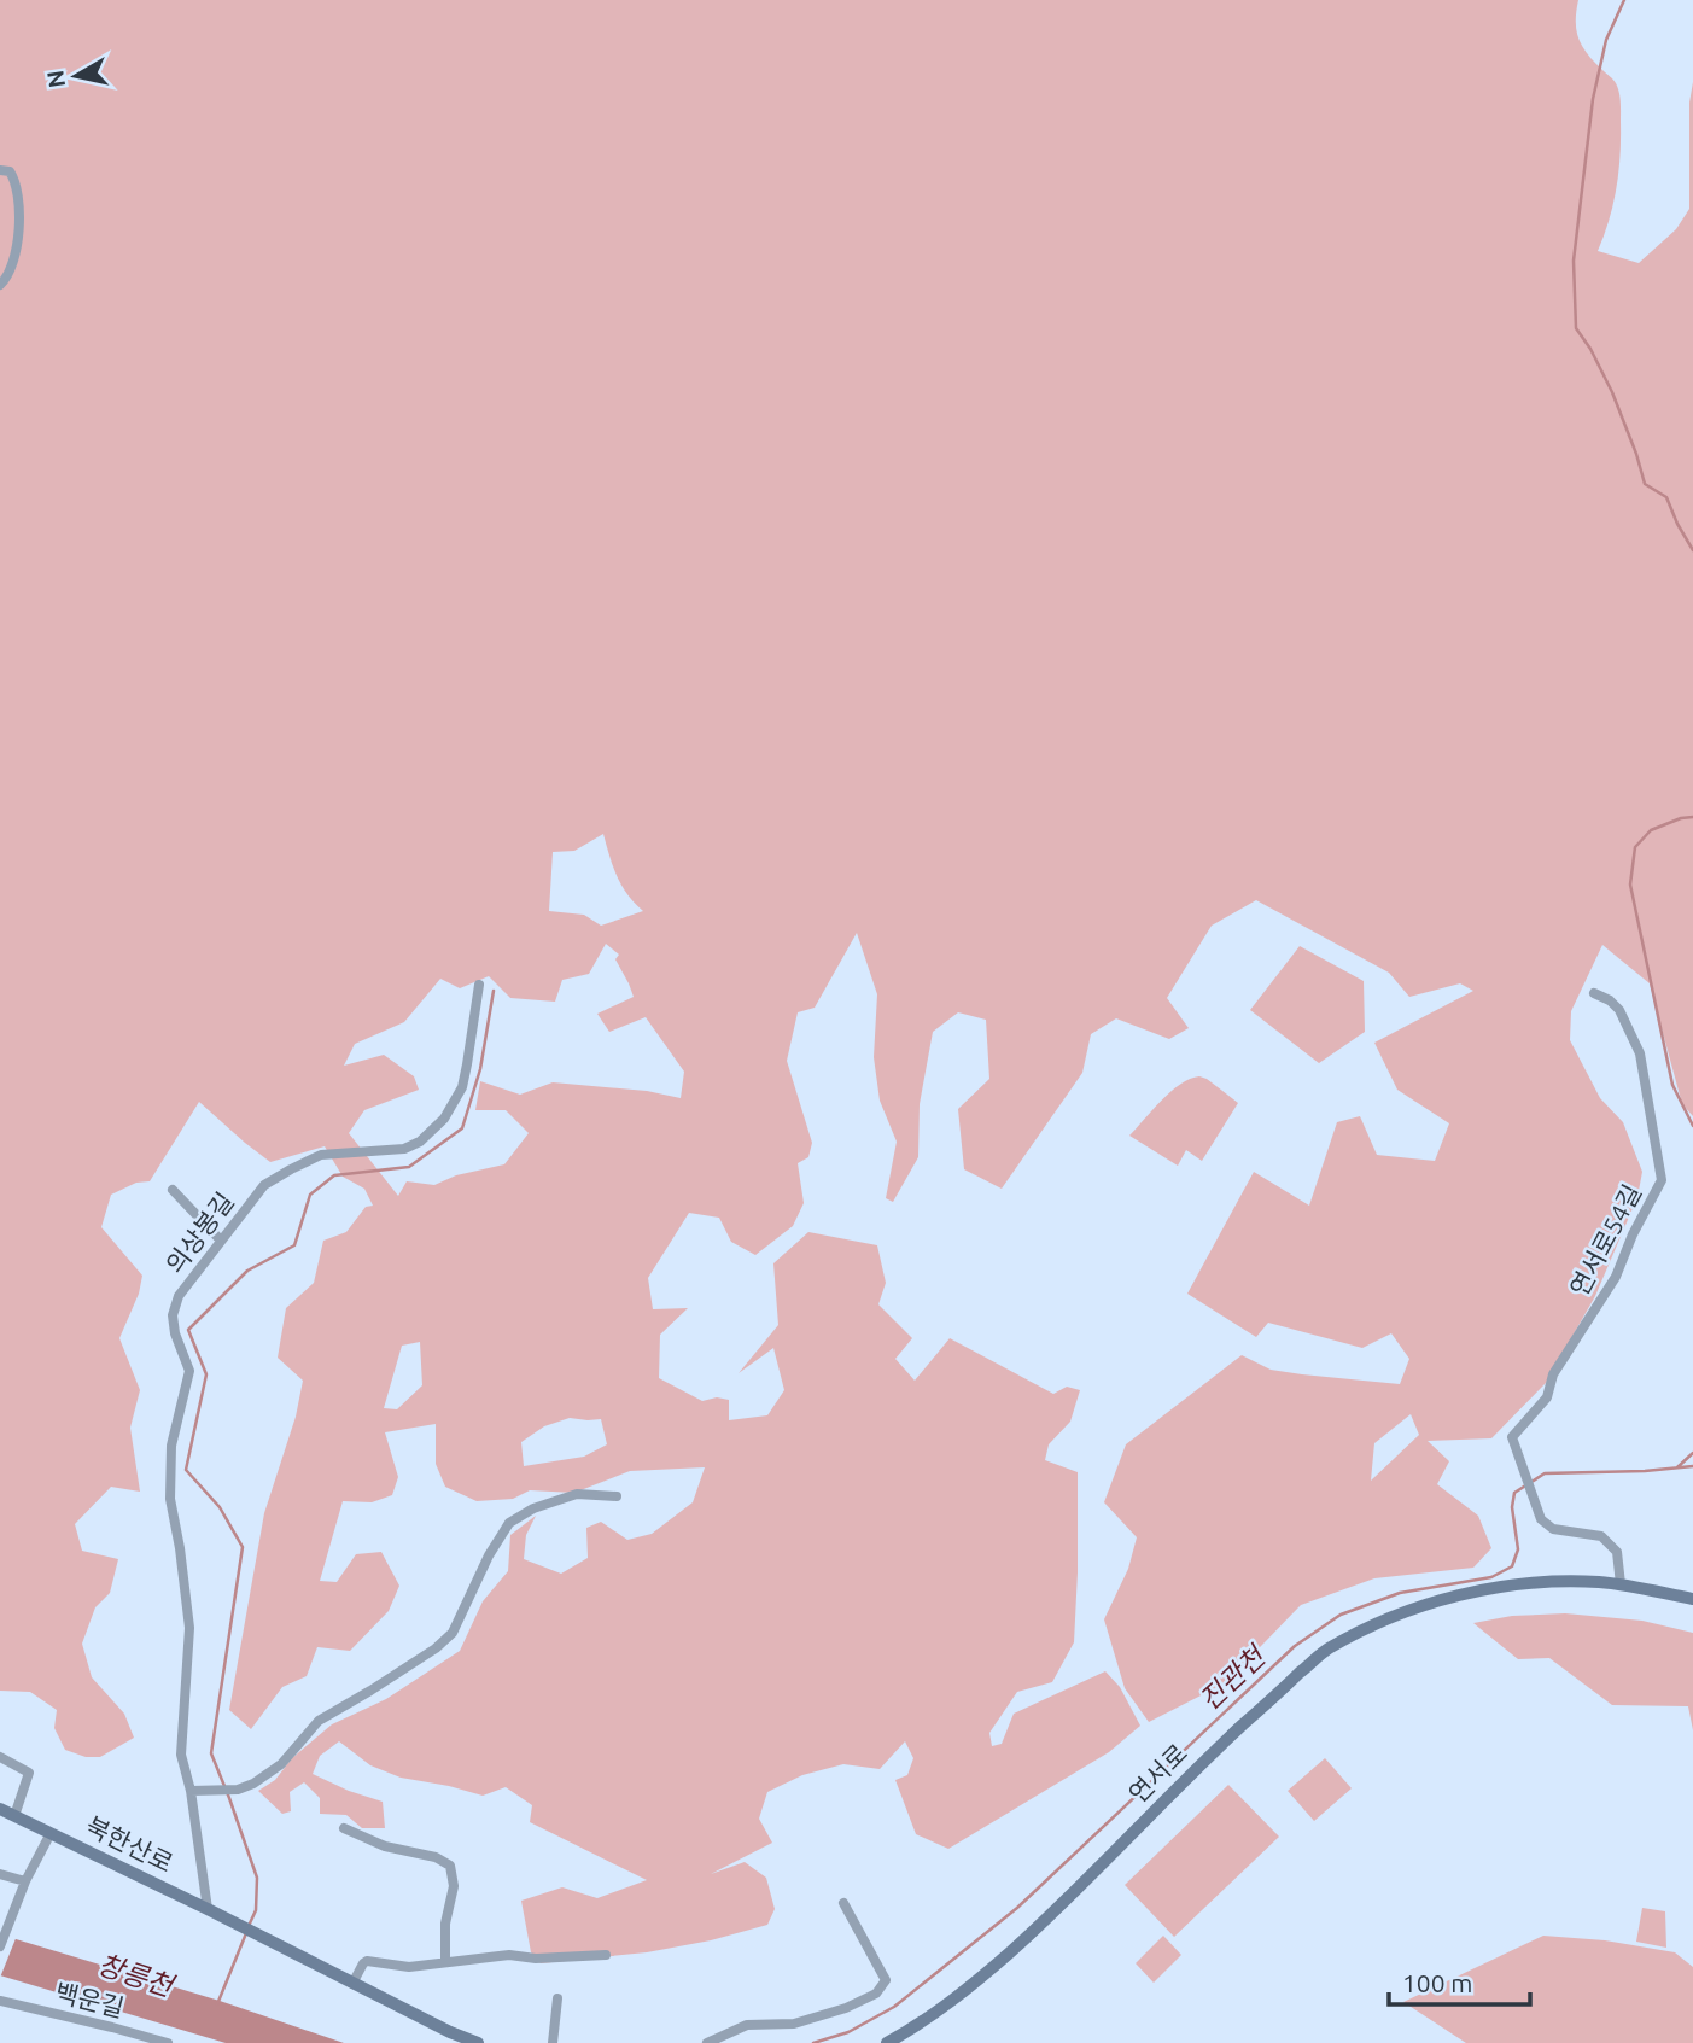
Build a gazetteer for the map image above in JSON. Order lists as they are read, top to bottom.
{
  "streets": {
    "main road": ["연서로", "북한산로"],
    "street": ["의상봉길", "연서로54길", "백운길"]
  },
  "crossings": [
    ["의상봉길", "북한산로"],
    ["연서로54길", "연서로"]
  ],
  "water": ["진관천", "창릉천"],
  "scale_bar": "100 m",
  "north": "left"
}
